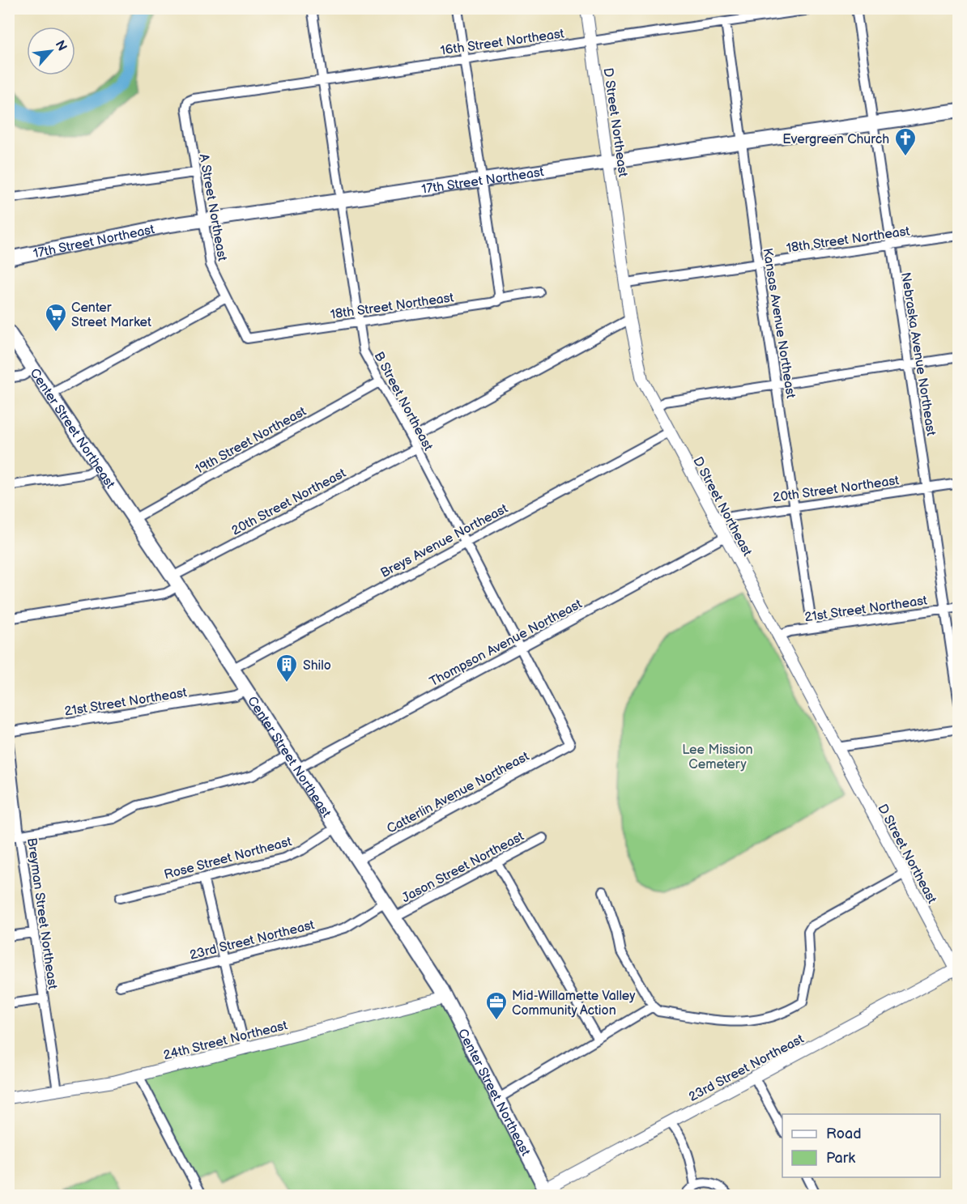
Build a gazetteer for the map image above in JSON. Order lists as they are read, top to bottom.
{
  "streets": {
    "main road": ["17th Street Northeast", "Center Street Northeast"],
    "street": [
      "16th Street Northeast",
      "D Street Northeast",
      "A Street Northeast",
      "18th Street Northeast",
      "Kansas Avenue Northeast",
      "Nebraska Avenue Northeast",
      "B Street Northeast",
      "19th Street Northeast",
      "20th Street Northeast",
      "Breys Avenue Northeast",
      "21st Street Northeast",
      "Thompson Avenue Northeast",
      "Catterlin Avenue Northeast",
      "Rose Street Northeast",
      "Jason Street Northeast",
      "Breyman Street Northeast",
      "23rd Street Northeast",
      "24th Street Northeast"
    ]
  },
  "crossings": [
    ["16th Street Northeast", "D Street Northeast"],
    ["16th Street Northeast", "A Street Northeast"],
    ["16th Street Northeast", "Kansas Avenue Northeast"],
    ["16th Street Northeast", "B Street Northeast"],
    ["D Street Northeast", "17th Street Northeast"],
    ["D Street Northeast", "18th Street Northeast"],
    ["D Street Northeast", "20th Street Northeast"],
    ["D Street Northeast", "Breys Avenue Northeast"],
    ["D Street Northeast", "21st Street Northeast"],
    ["D Street Northeast", "Thompson Avenue Northeast"],
    ["D Street Northeast", "23rd Street Northeast"],
    ["17th Street Northeast", "A Street Northeast"],
    ["17th Street Northeast", "Kansas Avenue Northeast"],
    ["17th Street Northeast", "Nebraska Avenue Northeast"],
    ["17th Street Northeast", "B Street Northeast"],
    ["A Street Northeast", "18th Street Northeast"],
    ["18th Street Northeast", "Kansas Avenue Northeast"],
    ["18th Street Northeast", "Nebraska Avenue Northeast"],
    ["18th Street Northeast", "B Street Northeast"],
    ["Kansas Avenue Northeast", "20th Street Northeast"],
    ["Kansas Avenue Northeast", "21st Street Northeast"],
    ["Nebraska Avenue Northeast", "20th Street Northeast"],
    ["Nebraska Avenue Northeast", "21st Street Northeast"],
    ["B Street Northeast", "19th Street Northeast"],
    ["B Street Northeast", "20th Street Northeast"],
    ["B Street Northeast", "Breys Avenue Northeast"],
    ["B Street Northeast", "Thompson Avenue Northeast"],
    ["B Street Northeast", "Catterlin Avenue Northeast"],
    ["Center Street Northeast", "19th Street Northeast"],
    ["Center Street Northeast", "20th Street Northeast"],
    ["Center Street Northeast", "Breys Avenue Northeast"],
    ["Center Street Northeast", "21st Street Northeast"],
    ["Center Street Northeast", "Thompson Avenue Northeast"],
    ["Center Street Northeast", "Catterlin Avenue Northeast"],
    ["Center Street Northeast", "Rose Street Northeast"],
    ["Center Street Northeast", "Jason Street Northeast"],
    ["Center Street Northeast", "23rd Street Northeast"],
    ["Center Street Northeast", "24th Street Northeast"],
    ["Breyman Street Northeast", "24th Street Northeast"]
  ],
  "parks": ["Lee Mission Cemetery"],
  "places": {
    "church": ["Evergreen Church"],
    "supermarket": ["Center Street Market"],
    "building": ["Shilo"],
    "office": ["Mid-Willamette Valley Community Action"]
  },
  "legend": ["Road", "Park"],
  "north": "top right"
}
